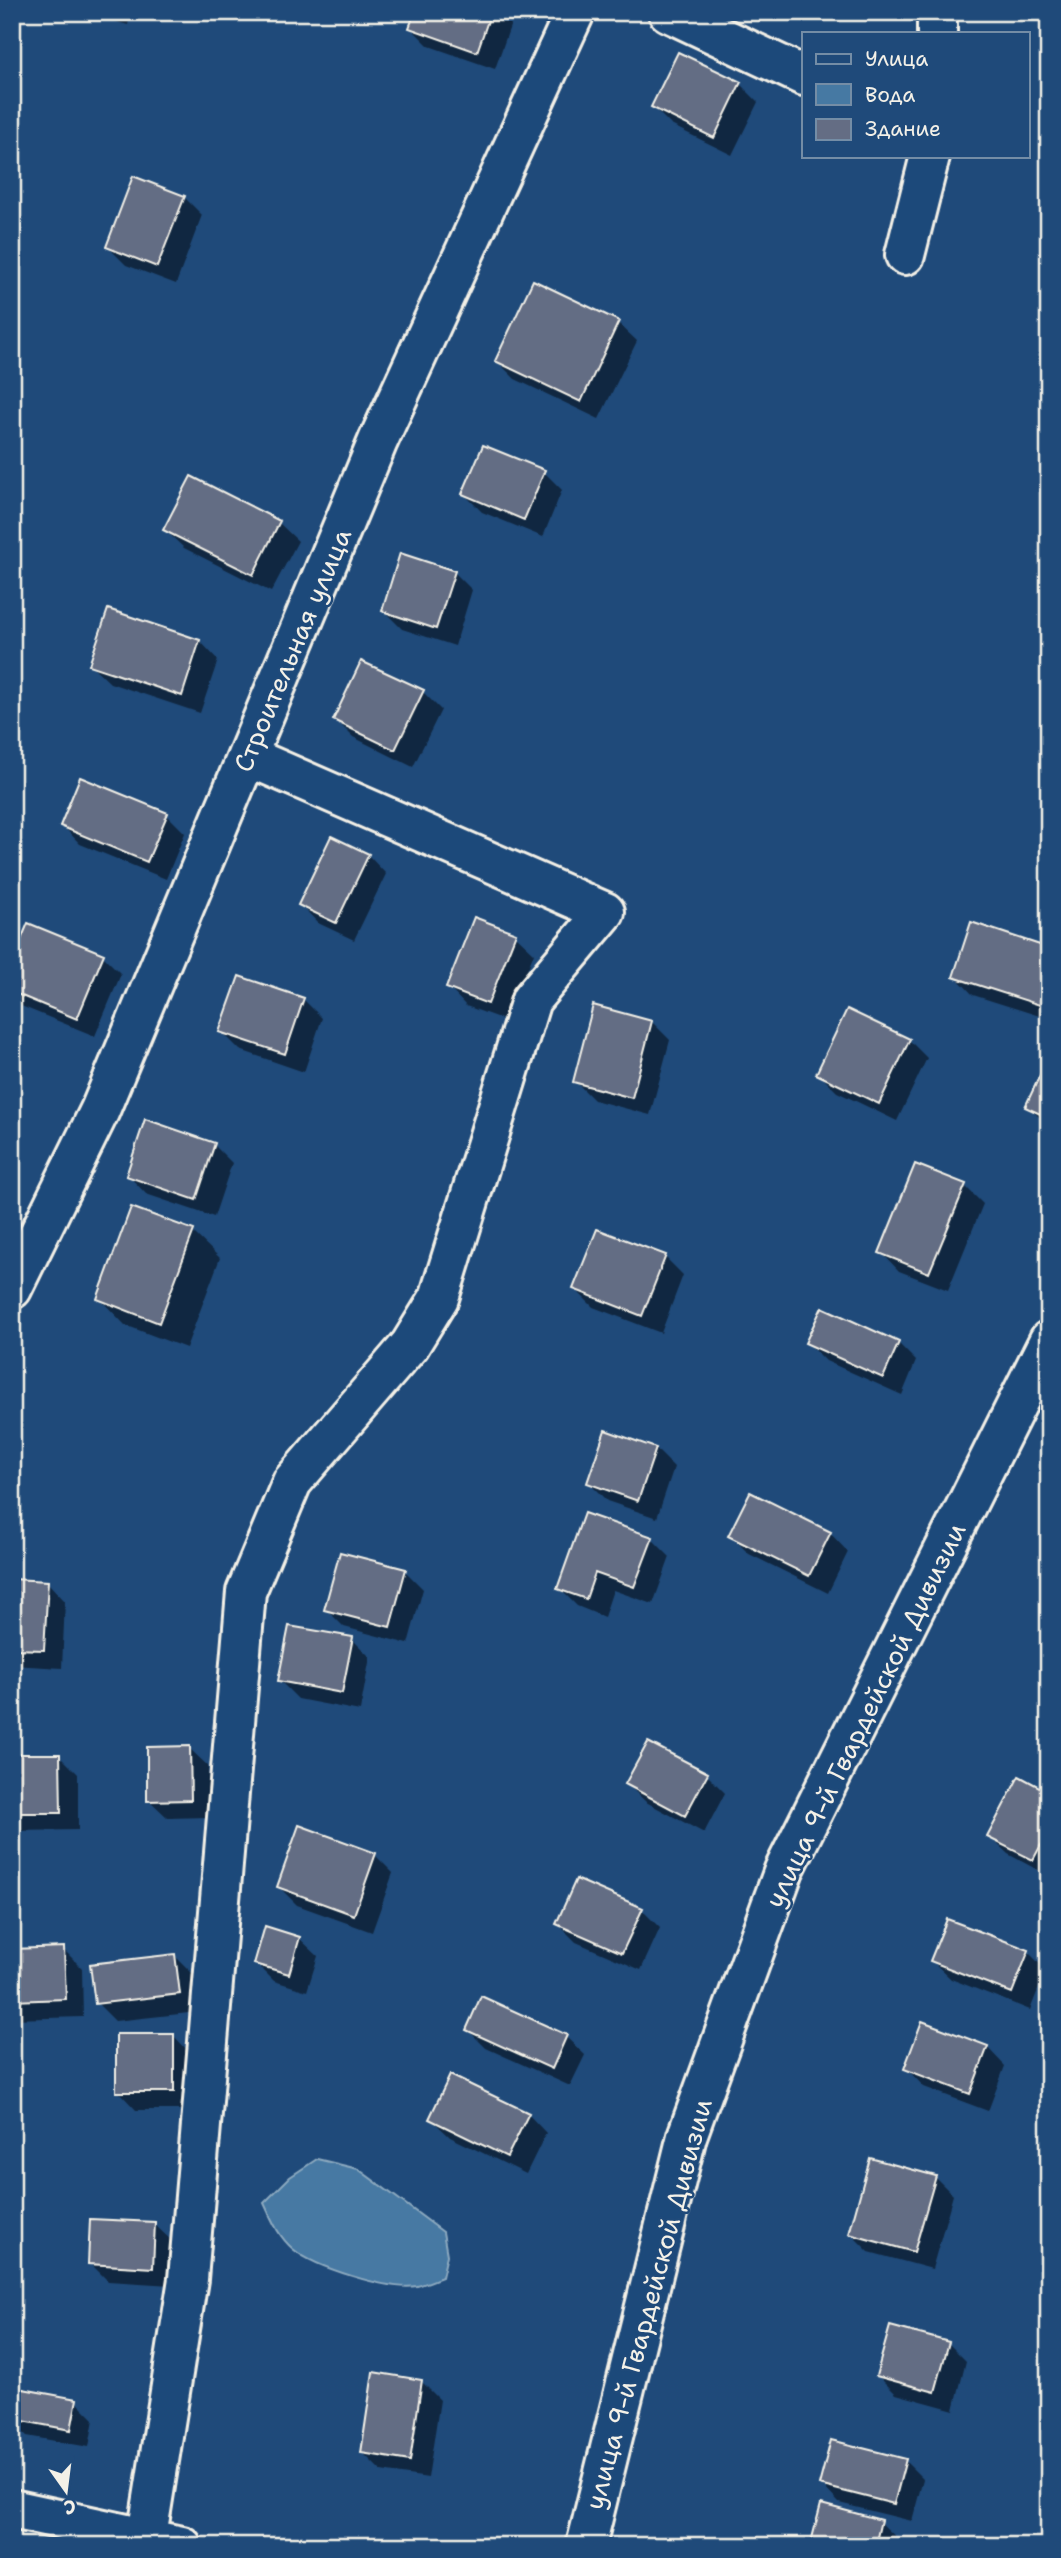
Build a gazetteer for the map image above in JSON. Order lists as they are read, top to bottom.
{
  "streets": {
    "street": ["Строительная улица", "улица 9-й Гвардейской Дивизии"]
  },
  "legend": ["Улица", "Вода", "Здание"],
  "north": "bottom"
}
